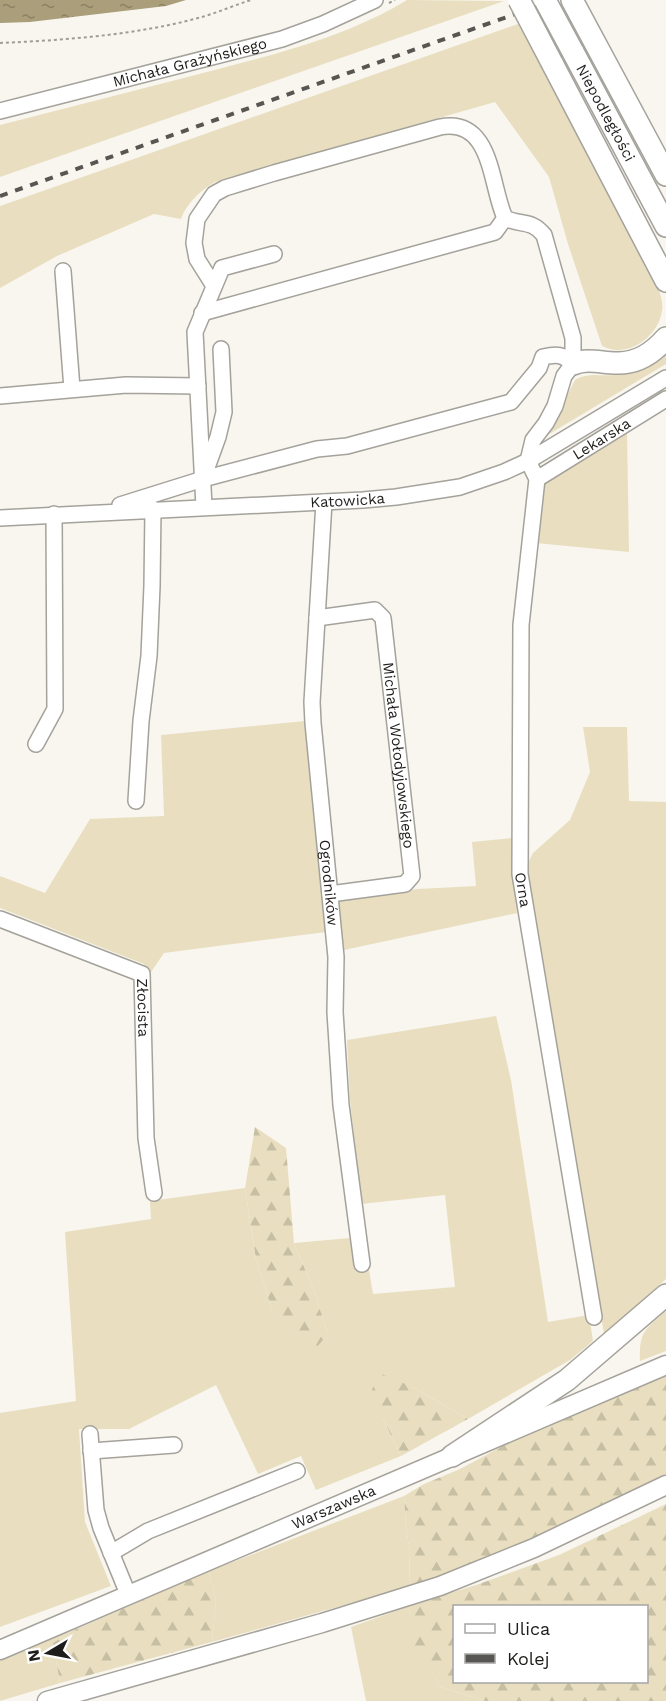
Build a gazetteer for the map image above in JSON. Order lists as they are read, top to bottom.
{
  "streets": {
    "highway": ["Niepodległości"],
    "main road": ["Warszawska"],
    "street": [
      "Michała Grażyńskiego",
      "Lekarska",
      "Katowicka",
      "Michała Wołodyjowskiego",
      "Ogrodników",
      "Orna",
      "Złocista"
    ]
  },
  "crossings": [
    ["Lekarska", "Orna"],
    ["Katowicka", "Ogrodników"],
    ["Michała Wołodyjowskiego", "Ogrodników"]
  ],
  "legend": ["Ulica", "Kolej"],
  "north": "left"
}
